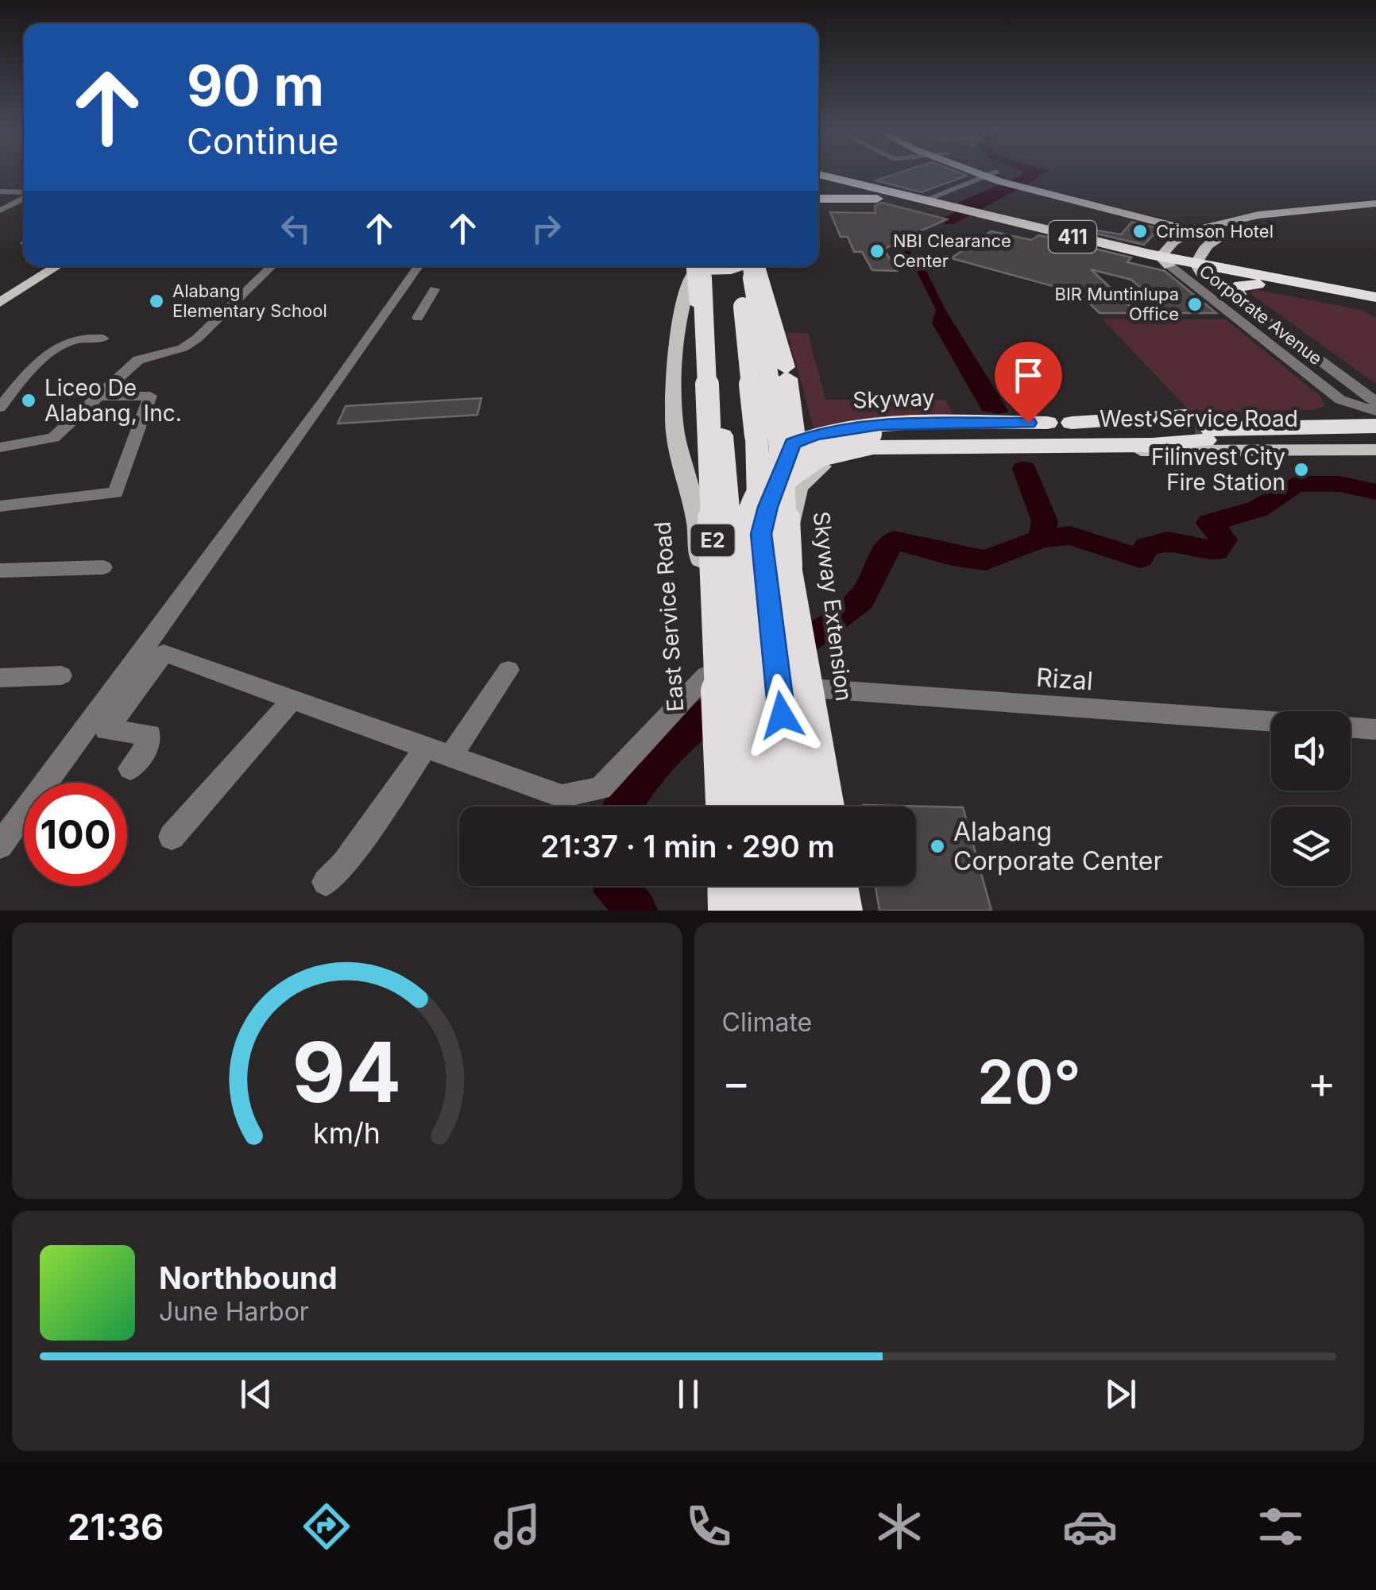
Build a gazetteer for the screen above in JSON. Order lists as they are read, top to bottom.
{
  "streets": {
    "highway": [
      "411",
      "Skyway",
      "E2",
      "Skyway Extension"
    ],
    "main road": ["Corporate Avenue", "West Service Road", "East Service Road"],
    "street": ["Rizal"]
  },
  "crossings": [
    ["411", "Corporate Avenue"],
    ["Skyway", "West Service Road"],
    ["West Service Road", "E2"],
    ["West Service Road", "Rizal"],
    ["E2", "East Service Road"],
    ["E2", "Rizal"]
  ],
  "places": [
    "Crimson Hotel",
    "NBI Clearance Center",
    "Alabang Elementary School",
    "BIR Muntinlupa Office",
    "Liceo De Alabang, Inc.",
    "Filinvest City Fire Station",
    "Alabang Corporate Center"
  ],
  "page": {
    "turn": ["90 m", "Continue"],
    "limit": "100",
    "trip": "21:37 · 1 min · 290 m",
    "tile": "Climate",
    "heat": ["−", "20°", "+"],
    "song": ["Northbound", "June Harbor"],
    "tabs": "21:36",
    "gauge": ["94", "km/h"]
  }
}
